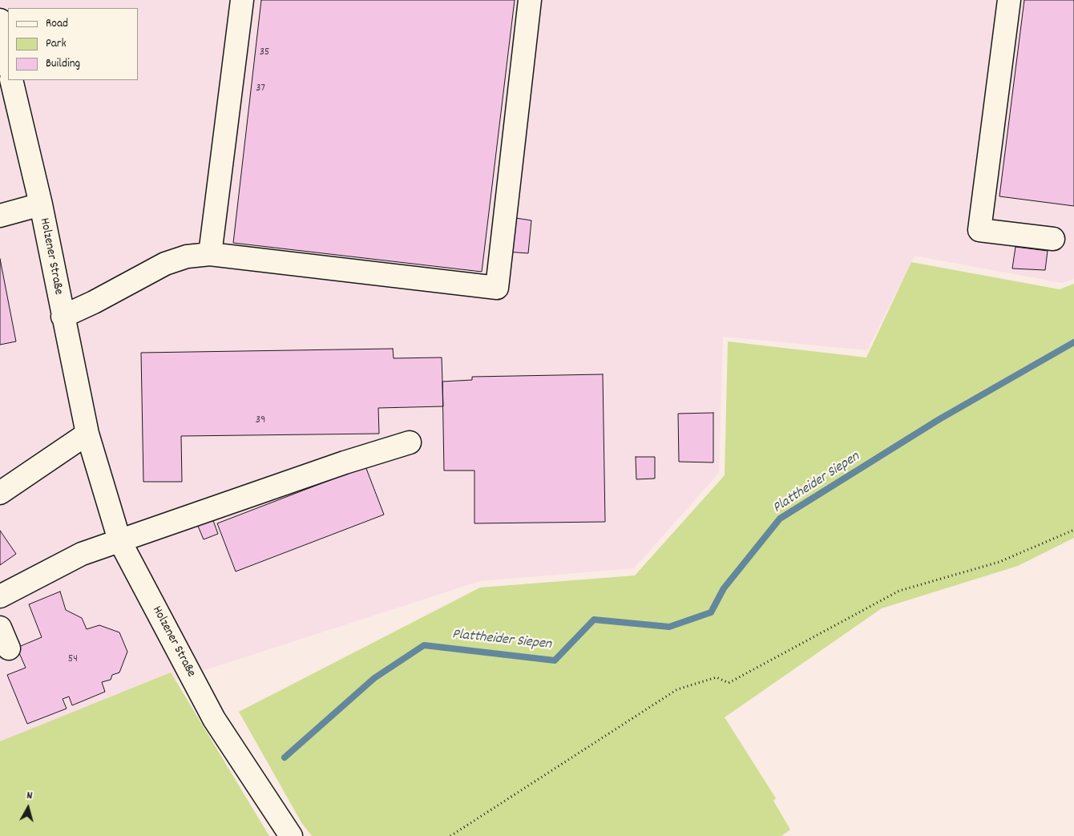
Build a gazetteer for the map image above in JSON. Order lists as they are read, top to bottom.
{
  "streets": {
    "street": ["Holzener Straße"]
  },
  "water": ["Plattheider Siepen"],
  "house_numbers": [
    "35",
    "37",
    "39",
    "54"
  ],
  "legend": ["Road", "Park", "Building"],
  "north": "top"
}
